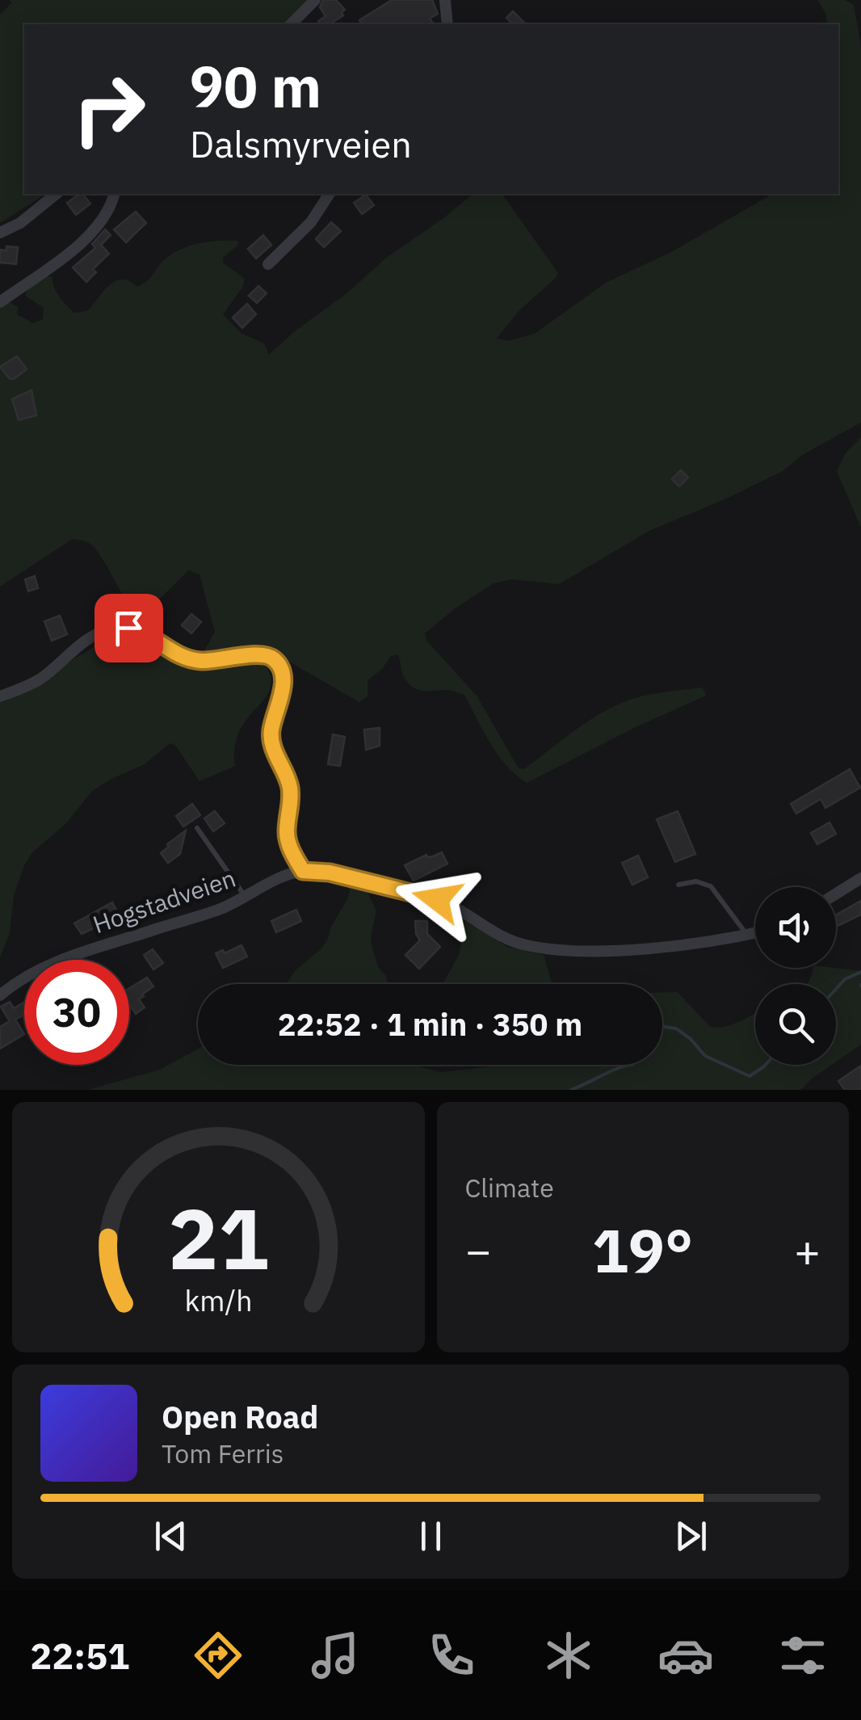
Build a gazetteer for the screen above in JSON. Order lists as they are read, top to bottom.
{
  "streets": {
    "street": ["Hogstadveien"]
  },
  "page": {
    "turn": ["90 m", "Dalsmyrveien"],
    "limit": "30",
    "trip": "22:52 · 1 min · 350 m",
    "tile": "Climate",
    "heat": ["−", "19°", "+"],
    "song": ["Open Road", "Tom Ferris"],
    "tabs": "22:51",
    "gauge": ["21", "km/h"]
  }
}
